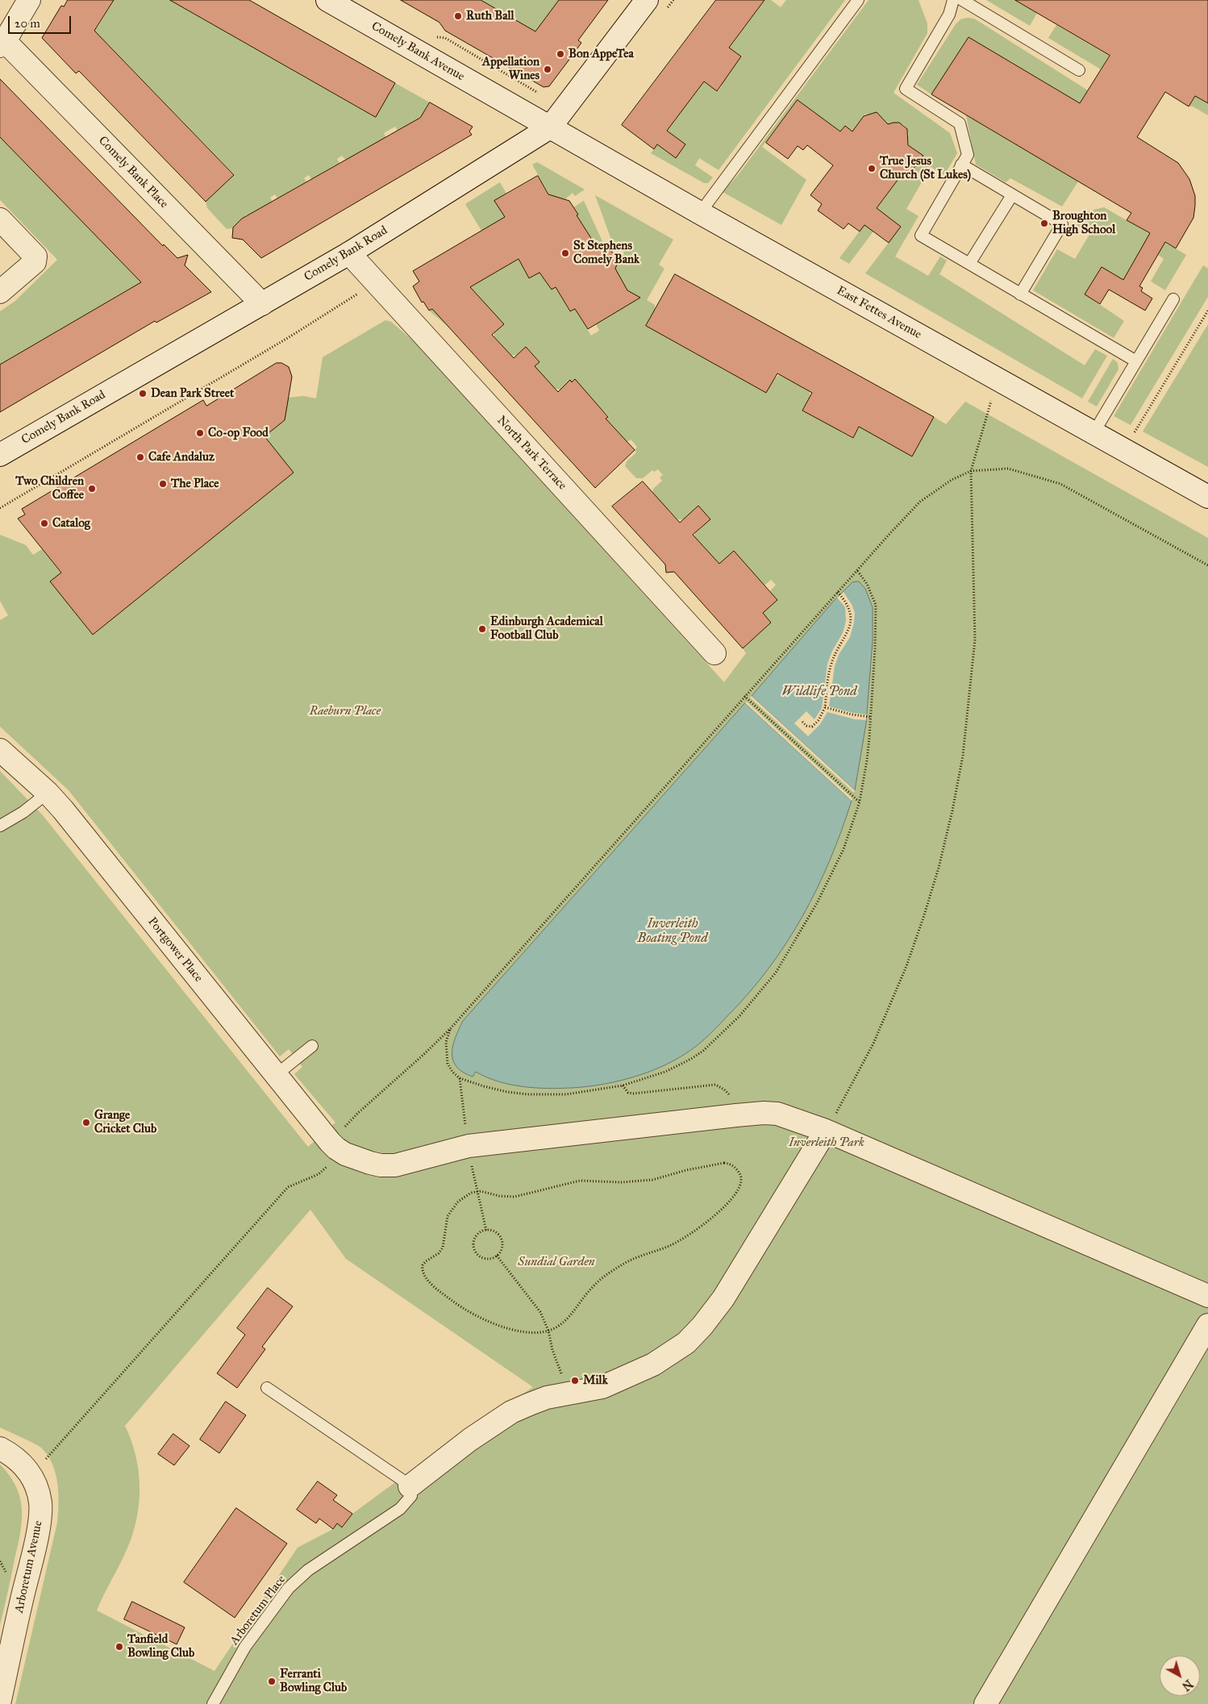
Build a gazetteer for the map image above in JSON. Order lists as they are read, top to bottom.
{
  "streets": {
    "street": [
      "Comely Bank Avenue",
      "Comely Bank Place",
      "Comely Bank Road",
      "East Fettes Avenue",
      "North Park Terrace",
      "Portgower Place",
      "Arboretum Avenue"
    ],
    "lane": ["Arboretum Place"]
  },
  "crossings": [
    ["Comely Bank Avenue", "Comely Bank Road"],
    ["Comely Bank Avenue", "East Fettes Avenue"],
    ["Comely Bank Place", "Comely Bank Road"],
    ["Comely Bank Road", "East Fettes Avenue"],
    ["Comely Bank Road", "North Park Terrace"]
  ],
  "water": ["Wildlife Pond", "Inverleith Boating Pond"],
  "parks": ["Raeburn Place", "Inverleith Park", "Sundial Garden"],
  "places": [
    "Ruth Ball",
    "Bon AppeTea",
    "Appellation Wines",
    "True Jesus Church (St Lukes)",
    "Broughton High School",
    "St Stephens Comely Bank",
    "Dean Park Street",
    "Co-op Food",
    "Cafe Andaluz",
    "The Place",
    "Two Children Coffee",
    "Catalog",
    "Edinburgh Academical Football Club",
    "Grange Cricket Club",
    "Milk",
    "Tanfield Bowling Club",
    "Ferranti Bowling Club"
  ],
  "scale_bar": "20 m",
  "north": "bottom right"
}
